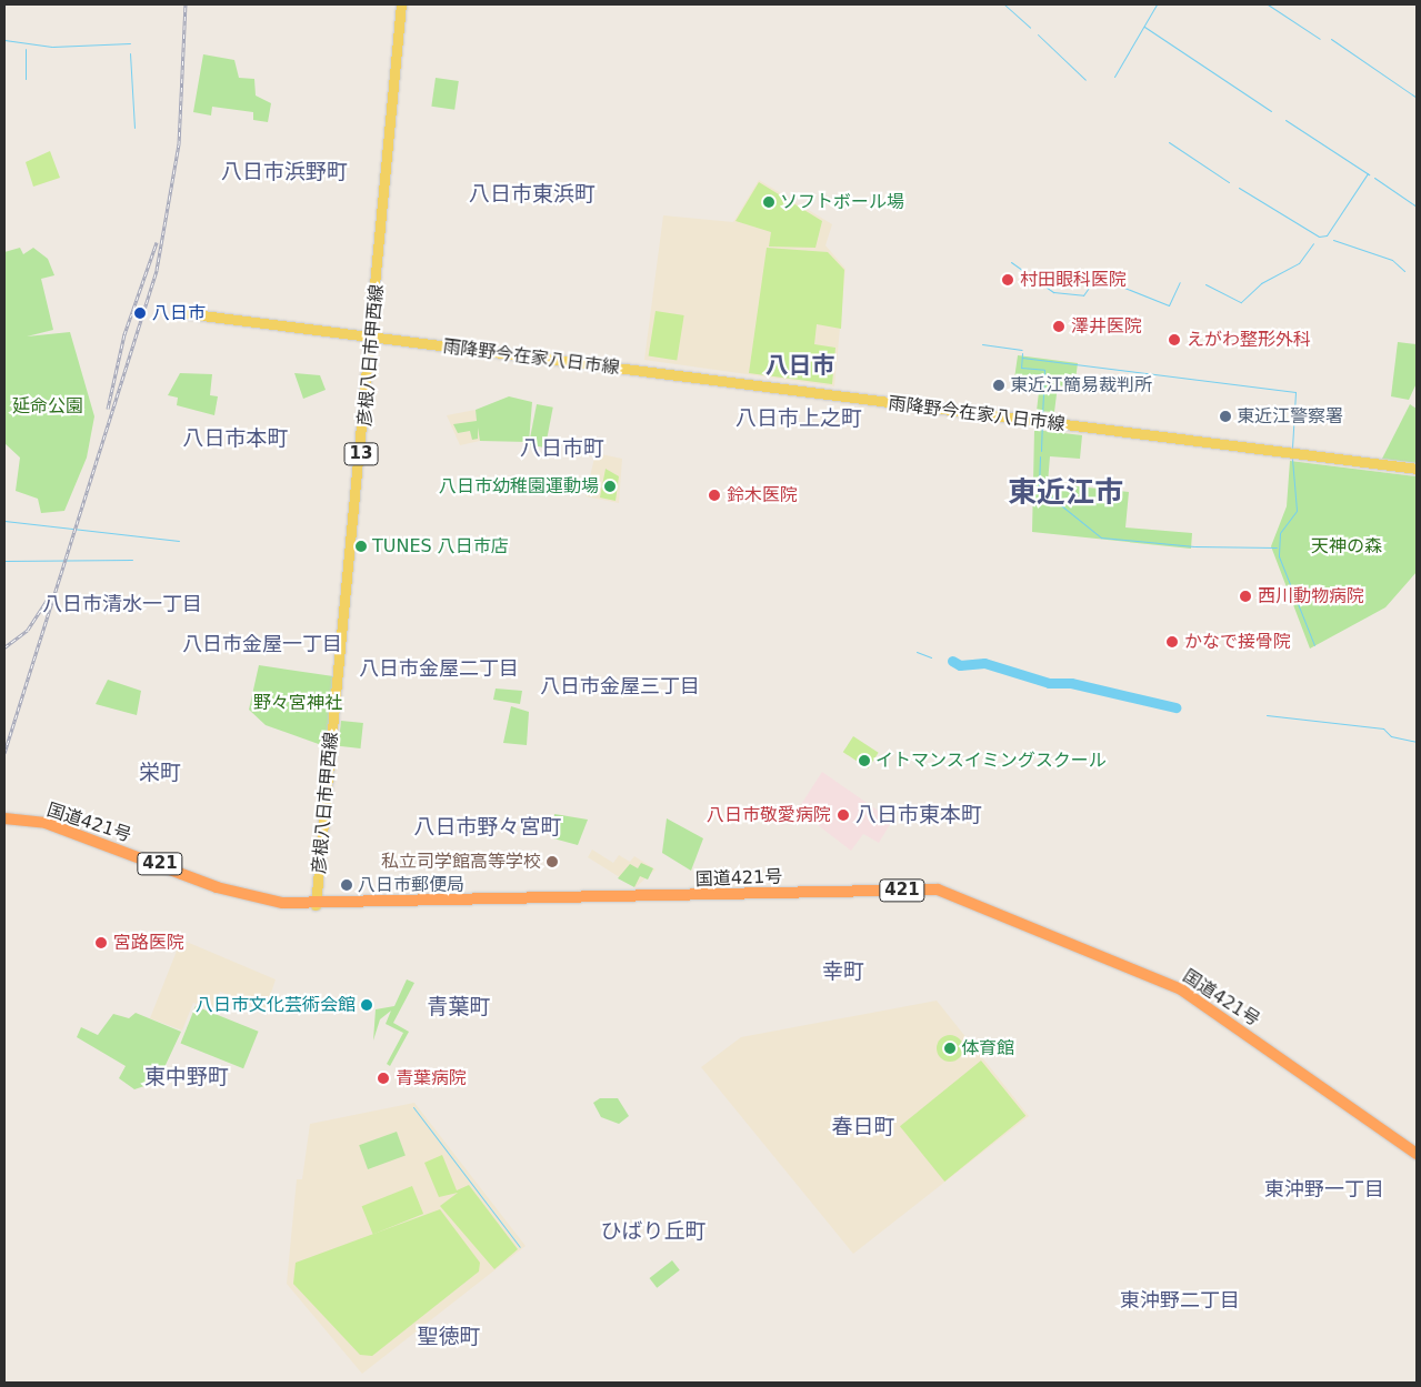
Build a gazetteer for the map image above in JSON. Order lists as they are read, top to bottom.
{
  "streets": {
    "highway": ["国道421号", "421"],
    "main road": ["彦根八日市甲西線", "雨降野今在家八日市線", "13"]
  },
  "crossings": [
    ["彦根八日市甲西線", "雨降野今在家八日市線"],
    ["彦根八日市甲西線", "国道421号"]
  ],
  "districts": [
    "八日市浜野町",
    "八日市東浜町",
    "八日市",
    "八日市上之町",
    "八日市本町",
    "八日市町",
    "東近江市",
    "八日市清水一丁目",
    "八日市金屋一丁目",
    "八日市金屋二丁目",
    "八日市金屋三丁目",
    "栄町",
    "八日市東本町",
    "八日市野々宮町",
    "幸町",
    "青葉町",
    "東中野町",
    "春日町",
    "東沖野一丁目",
    "ひばり丘町",
    "東沖野二丁目",
    "聖徳町"
  ],
  "parks": ["延命公園", "天神の森", "野々宮神社"],
  "places": [
    "ソフトボール場",
    "村田眼科医院",
    "八日市",
    "澤井医院",
    "えがわ整形外科",
    "東近江簡易裁判所",
    "東近江警察署",
    "八日市幼稚園運動場",
    "鈴木医院",
    "TUNES 八日市店",
    "西川動物病院",
    "かなで接骨院",
    "イトマンスイミングスクール",
    "八日市敬愛病院",
    "私立司学館高等学校",
    "八日市郵便局",
    "宮路医院",
    "八日市文化芸術会館",
    "体育館",
    "青葉病院"
  ]
}
